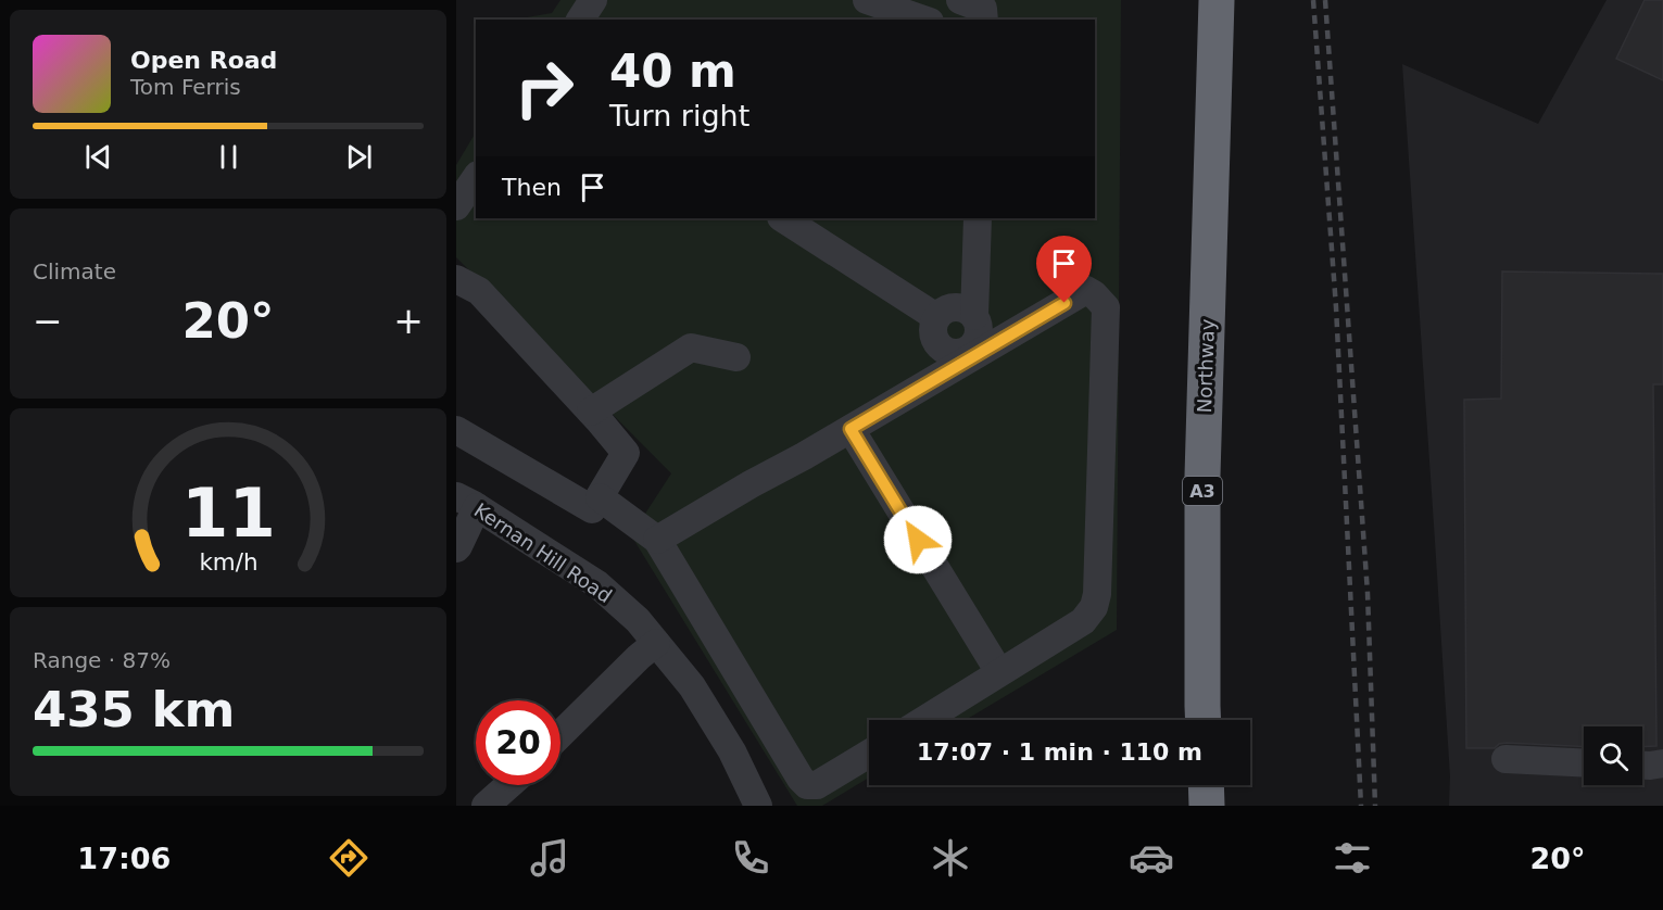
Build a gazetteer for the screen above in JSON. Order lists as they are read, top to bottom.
{
  "streets": {
    "highway": ["Northway", "A3"],
    "street": ["Kernan Hill Road"]
  },
  "page": {
    "turn": ["40 m", "Turn right"],
    "song": ["Open Road", "Tom Ferris"],
    "then": "Then",
    "tile": [
      "Climate",
      ["Range · 87%", "435 km"]
    ],
    "heat": ["−", "20°", "+"],
    "limit": "20",
    "trip": "17:07 · 1 min · 110 m",
    "tabs": ["17:06", "20°"],
    "gauge": ["11", "km/h"]
  }
}
